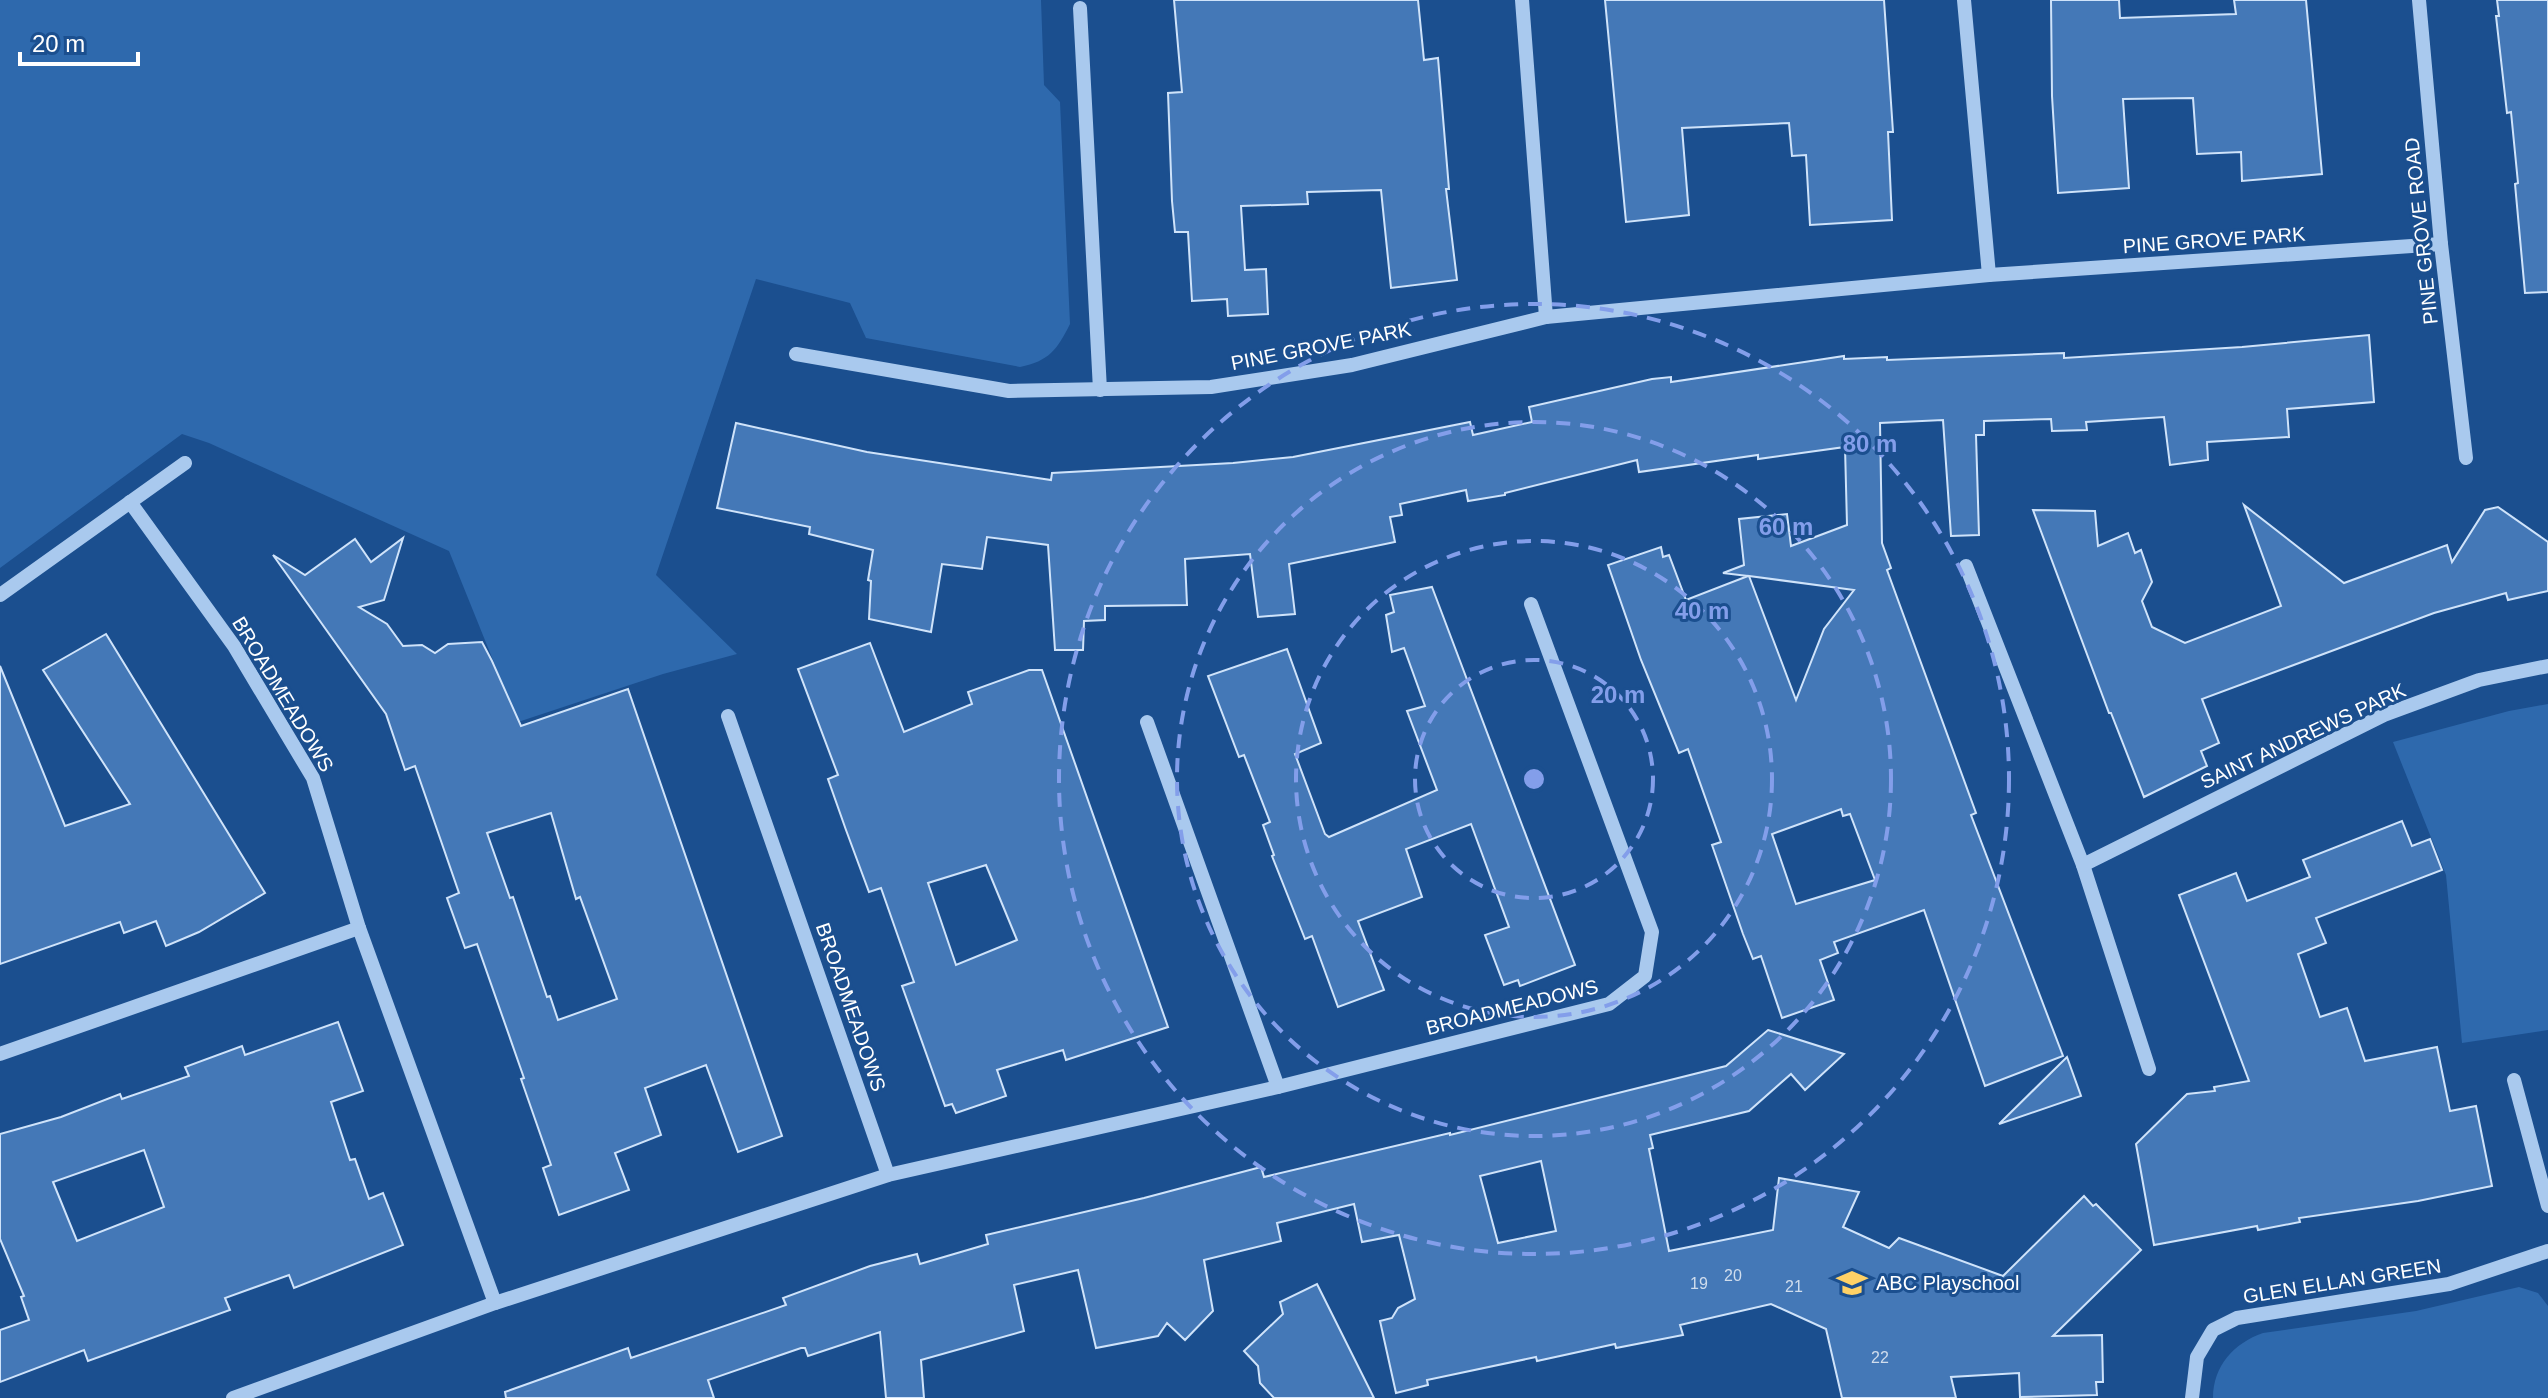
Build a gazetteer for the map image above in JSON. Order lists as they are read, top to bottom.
{
  "streets": {
    "street": [
      "PINE GROVE ROAD",
      "PINE GROVE PARK",
      "BROADMEADOWS",
      "SAINT ANDREWS PARK",
      "GLEN ELLAN GREEN"
    ]
  },
  "crossings": [
    ["PINE GROVE ROAD", "PINE GROVE PARK"]
  ],
  "places": {
    "school or university": ["ABC Playschool"]
  },
  "house_numbers": [
    "20",
    "19",
    "21",
    "22"
  ],
  "scale_bar": "20 m",
  "rings": [
    "80 m",
    "60 m",
    "40 m",
    "20 m"
  ]
}
